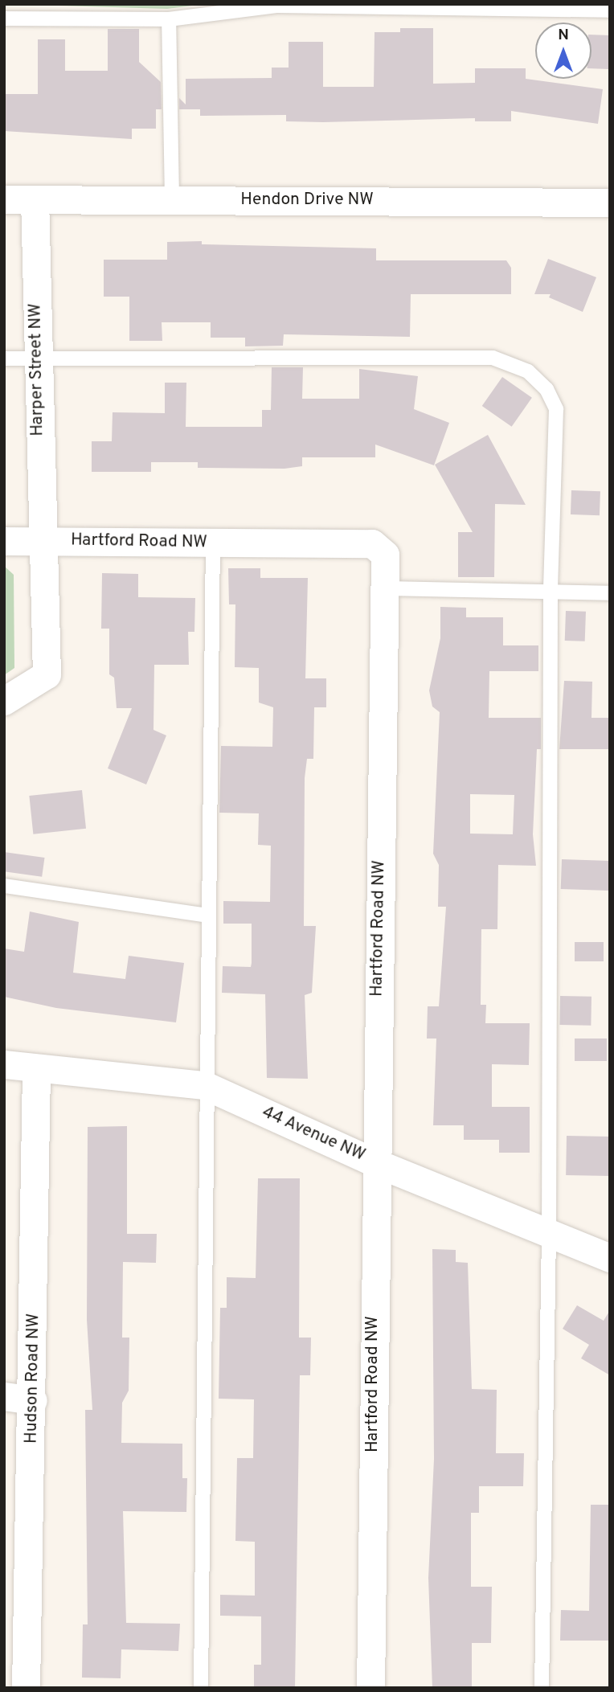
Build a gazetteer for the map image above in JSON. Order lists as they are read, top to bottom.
{
  "streets": {
    "street": [
      "Hendon Drive NW",
      "Harper Street NW",
      "Hartford Road NW",
      "44 Avenue NW",
      "Hudson Road NW"
    ]
  },
  "crossings": [
    ["Hendon Drive NW", "Harper Street NW"],
    ["Harper Street NW", "Hartford Road NW"],
    ["Hartford Road NW", "44 Avenue NW"],
    ["44 Avenue NW", "Hudson Road NW"]
  ],
  "north": "top"
}
